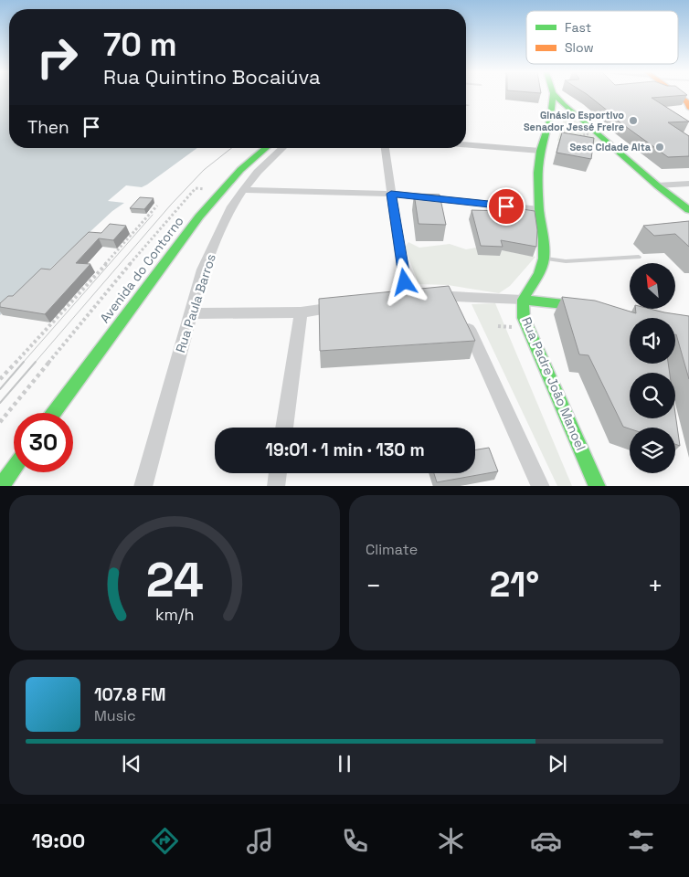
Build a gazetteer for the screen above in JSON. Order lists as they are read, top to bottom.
{
  "streets": {
    "main road": ["Avenida do Contorno", "Rua Padre João Manoel"],
    "street": ["Rua Paula Barros"]
  },
  "places": ["Ginásio Esportivo Senador Jessé Freire", "Sesc Cidade Alta"],
  "legend": ["Fast", "Slow"],
  "north": "top left",
  "page": {
    "turn": ["70 m", "Rua Quintino Bocaiúva"],
    "then": "Then",
    "limit": "30",
    "trip": "19:01 · 1 min · 130 m",
    "tile": "Climate",
    "heat": ["−", "21°", "+"],
    "song": ["107.8 FM", "Music"],
    "tabs": "19:00",
    "gauge": ["24", "km/h"]
  }
}
